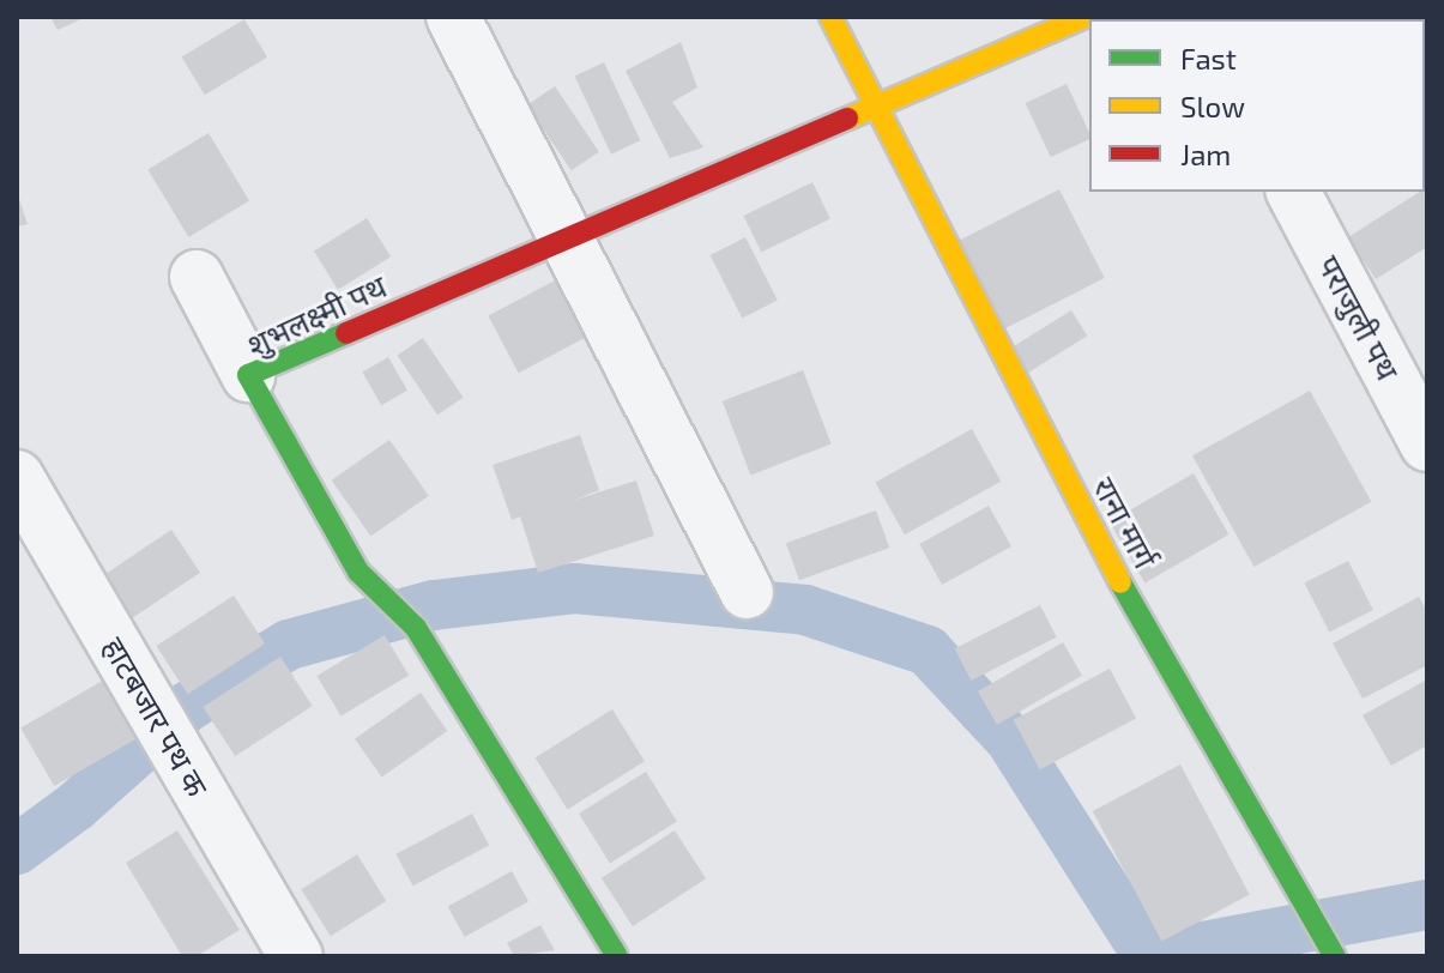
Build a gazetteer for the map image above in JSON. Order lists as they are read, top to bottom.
{
  "streets": {
    "street": [
      "शुभलक्ष्मी पथ",
      "पराजुली पथ",
      "राना मार्ग",
      "हाटबजार पथ क"
    ]
  },
  "crossings": [
    ["शुभलक्ष्मी पथ", "राना मार्ग"]
  ],
  "legend": ["Fast", "Slow", "Jam"]
}
